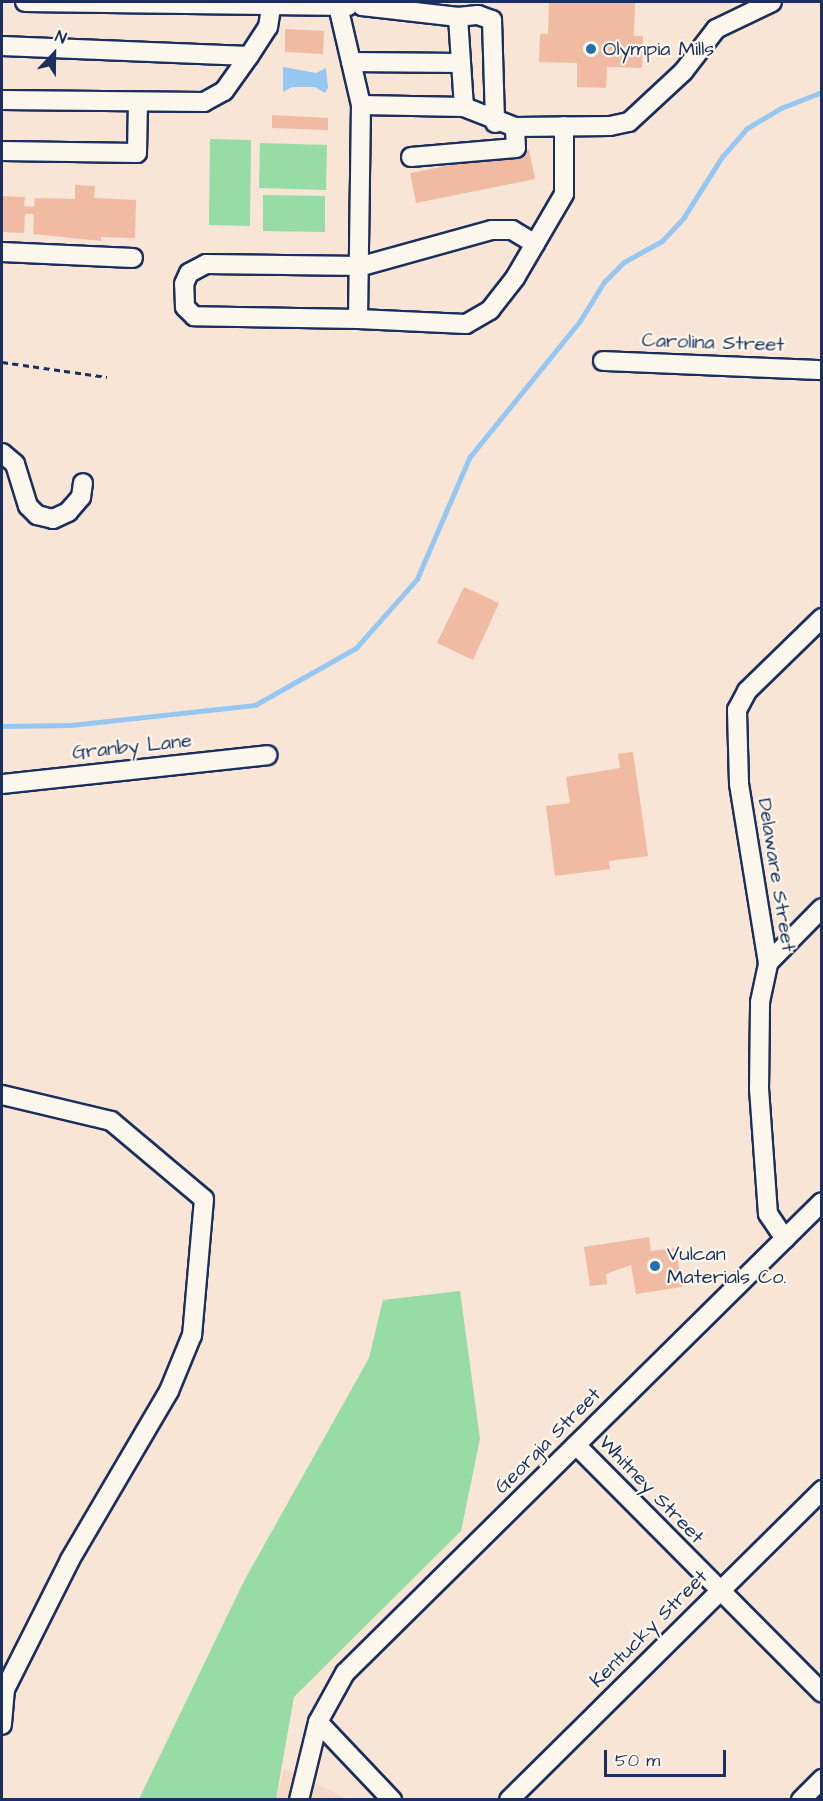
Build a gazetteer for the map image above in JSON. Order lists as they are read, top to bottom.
{
  "streets": {
    "street": [
      "Carolina Street",
      "Granby Lane",
      "Delaware Street",
      "Georgia Street",
      "Whitney Street",
      "Kentucky Street"
    ]
  },
  "crossings": [
    ["Delaware Street", "Georgia Street"],
    ["Georgia Street", "Whitney Street"],
    ["Whitney Street", "Kentucky Street"]
  ],
  "places": ["Olympia Mills", "Vulcan Materials Co."],
  "scale_bar": "50 m",
  "north": "top"
}
